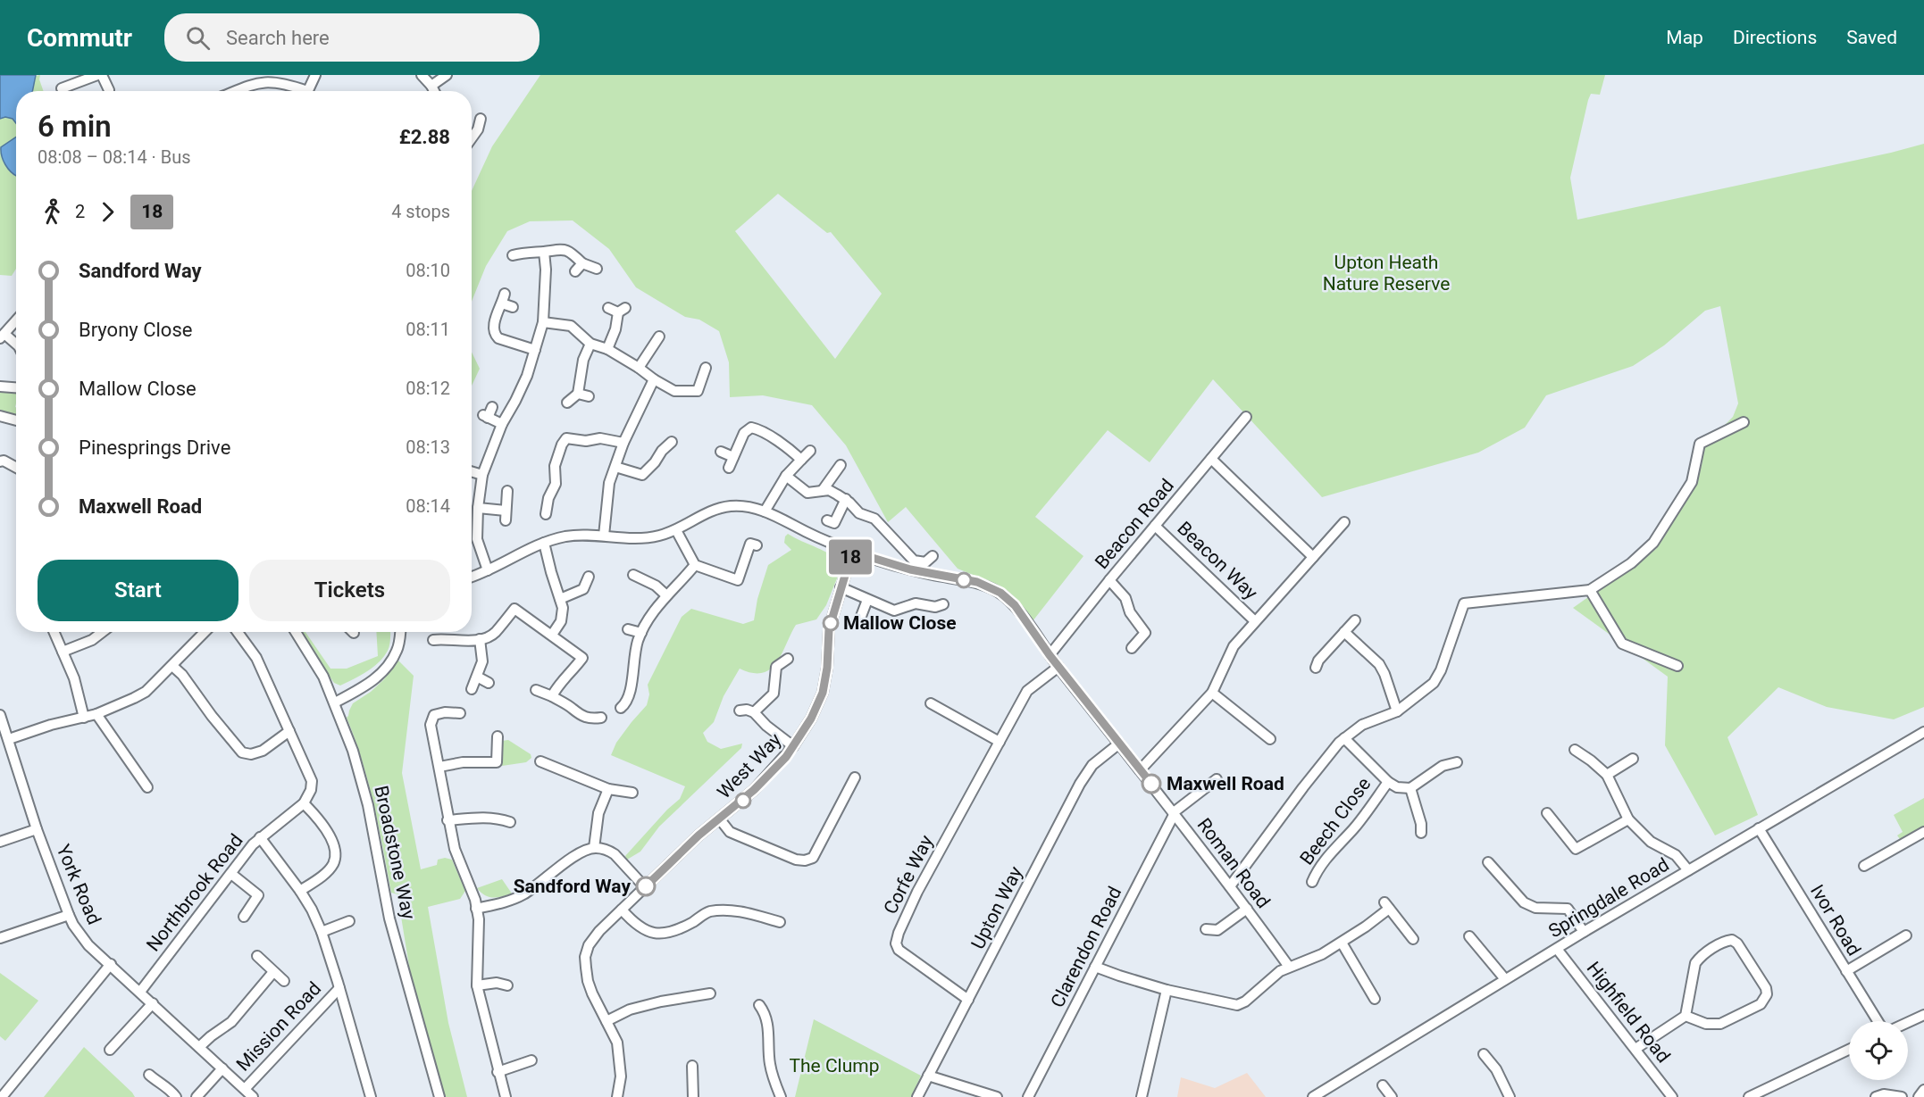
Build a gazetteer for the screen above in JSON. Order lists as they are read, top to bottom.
{
  "streets": {
    "street": [
      "Beacon Road",
      "Beacon Way",
      "West Way",
      "Beech Close",
      "Broadstone Way",
      "Roman Road",
      "Corfe Way",
      "York Road",
      "Northbrook Road",
      "Springdale Road",
      "Upton Way",
      "Ivor Road",
      "Clarendon Road",
      "Highfield Road",
      "Mission Road"
    ]
  },
  "crossings": [
    ["Beacon Road", "Beacon Way"],
    ["Beacon Road", "Roman Road"],
    ["West Way", "Roman Road"],
    ["Roman Road", "Corfe Way"],
    ["Roman Road", "Upton Way"],
    ["Roman Road", "Clarendon Road"],
    ["Corfe Way", "Upton Way"],
    ["York Road", "Northbrook Road"],
    ["York Road", "Mission Road"],
    ["Northbrook Road", "Mission Road"],
    ["Springdale Road", "Ivor Road"],
    ["Springdale Road", "Highfield Road"]
  ],
  "parks": ["Upton Heath Nature Reserve", "The Clump"],
  "places": ["Mallow Close", "Maxwell Road", "Sandford Way"],
  "lines": ["bus line 18"],
  "page": {
    "header": "Commutr",
    "search": "Search here",
    "nav": ["Map", "Directions", "Saved"],
    "on_map": "18",
    "heading": ["6 min", "08:08 – 08:14 · Bus", "£2.88"],
    "legs": ["2", "18", "4 stops"],
    "list": [
      {
        "name": "Sandford Way",
        "value": "08:10"
      },
      {
        "name": "Bryony Close",
        "value": "08:11"
      },
      {
        "name": "Mallow Close",
        "value": "08:12"
      },
      {
        "name": "Pinesprings Drive",
        "value": "08:13"
      },
      {
        "name": "Maxwell Road",
        "value": "08:14"
      }
    ],
    "buttons": ["Start", "Tickets"]
  }
}
